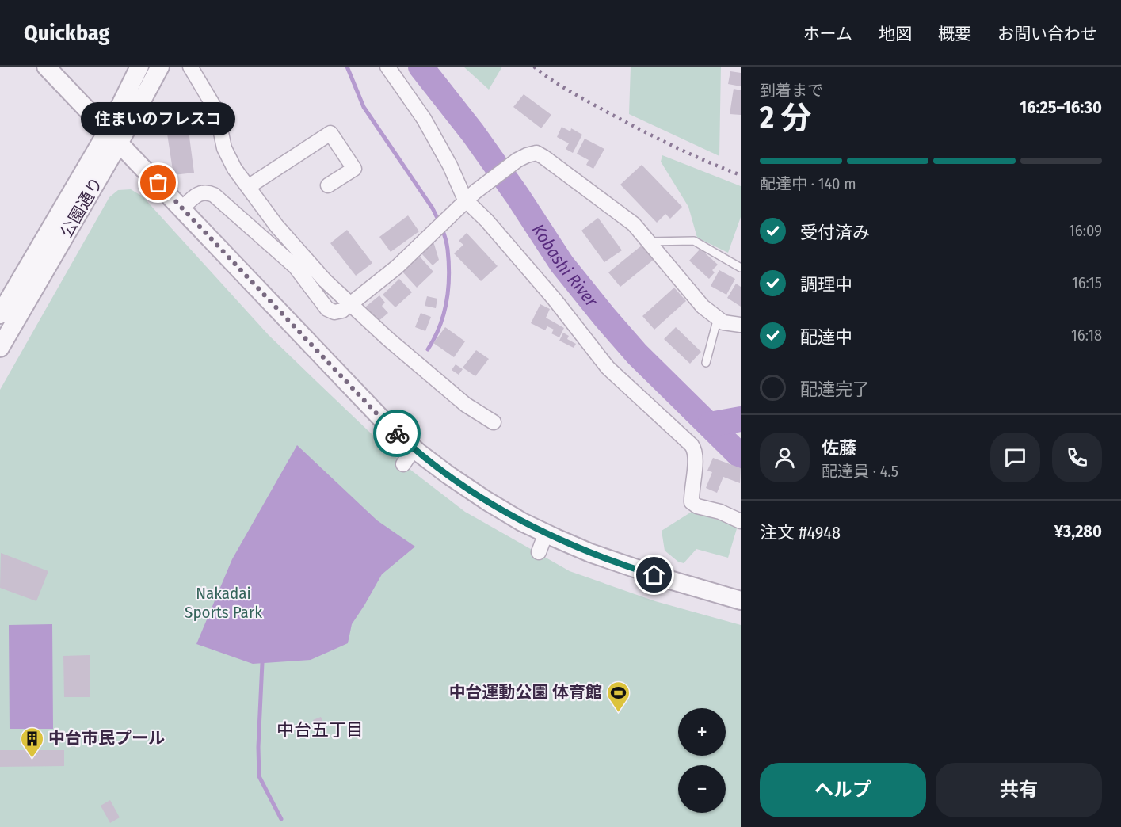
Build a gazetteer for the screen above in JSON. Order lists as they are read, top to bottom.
{
  "streets": {
    "street": ["公園通り"]
  },
  "districts": ["中台五丁目"],
  "water": ["Kobashi River"],
  "parks": ["Nakadai Sports Park"],
  "places": {
    "other": ["住まいのフレスコ"],
    "sports": ["中台運動公園 体育館"],
    "building": ["中台市民プール"]
  },
  "page": {
    "header": "Quickbag",
    "nav": [
      "ホーム",
      "地図",
      "概要",
      "お問い合わせ"
    ],
    "heading": ["2 分", "到着まで", "16:25–16:30"],
    "panel": [
      "佐藤",
      "配達員 · 4.5",
      "注文 #4948",
      "¥3,280"
    ],
    "bubble": "住まいのフレスコ",
    "bar": "配達中 · 140 m",
    "list": [
      ["受付済み", "16:09"],
      ["調理中", "16:15"],
      ["配達中", "16:18"],
      "配達完了"
    ],
    "map_buttons": ["+", "−"],
    "buttons": ["ヘルプ", "共有"]
  }
}
